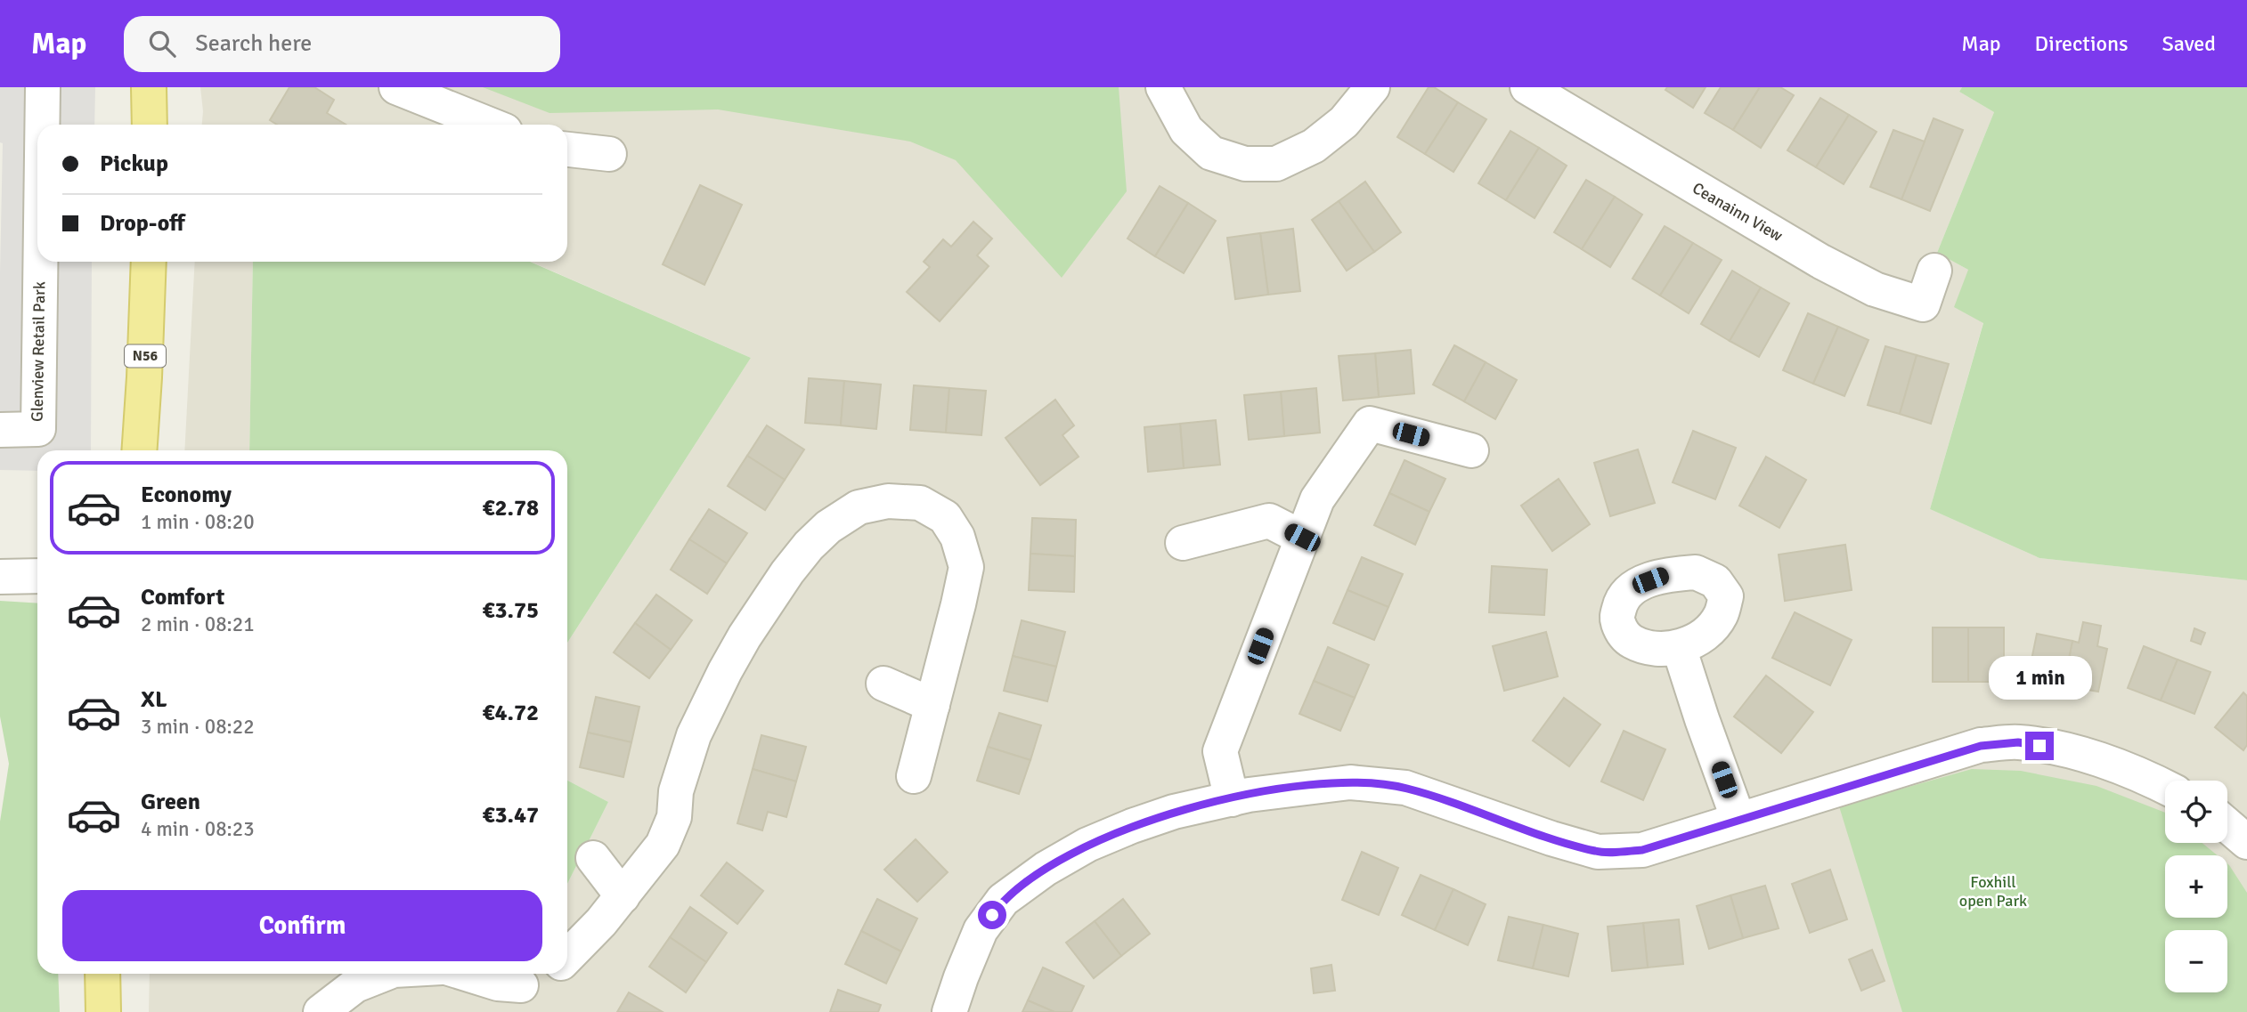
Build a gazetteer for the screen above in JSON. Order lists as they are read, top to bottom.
{
  "streets": {
    "main road": ["N56"],
    "street": ["Ceanainn View", "Glenview Retail Park"]
  },
  "parks": ["Foxhill open Park"],
  "page": {
    "header": "Map",
    "search": "Search here",
    "nav": ["Map", "Directions", "Saved"],
    "banner": ["Pickup", "Drop-off"],
    "list": [
      {
        "name": "Economy",
        "note": "1 min · 08:20",
        "value": "€2.78"
      },
      {
        "name": "Comfort",
        "note": "2 min · 08:21",
        "value": "€3.75"
      },
      {
        "name": "XL",
        "note": "3 min · 08:22",
        "value": "€4.72"
      },
      {
        "name": "Green",
        "note": "4 min · 08:23",
        "value": "€3.47"
      }
    ],
    "bubble": "1 min",
    "map_buttons": ["+", "−"],
    "buttons": "Confirm"
  }
}
